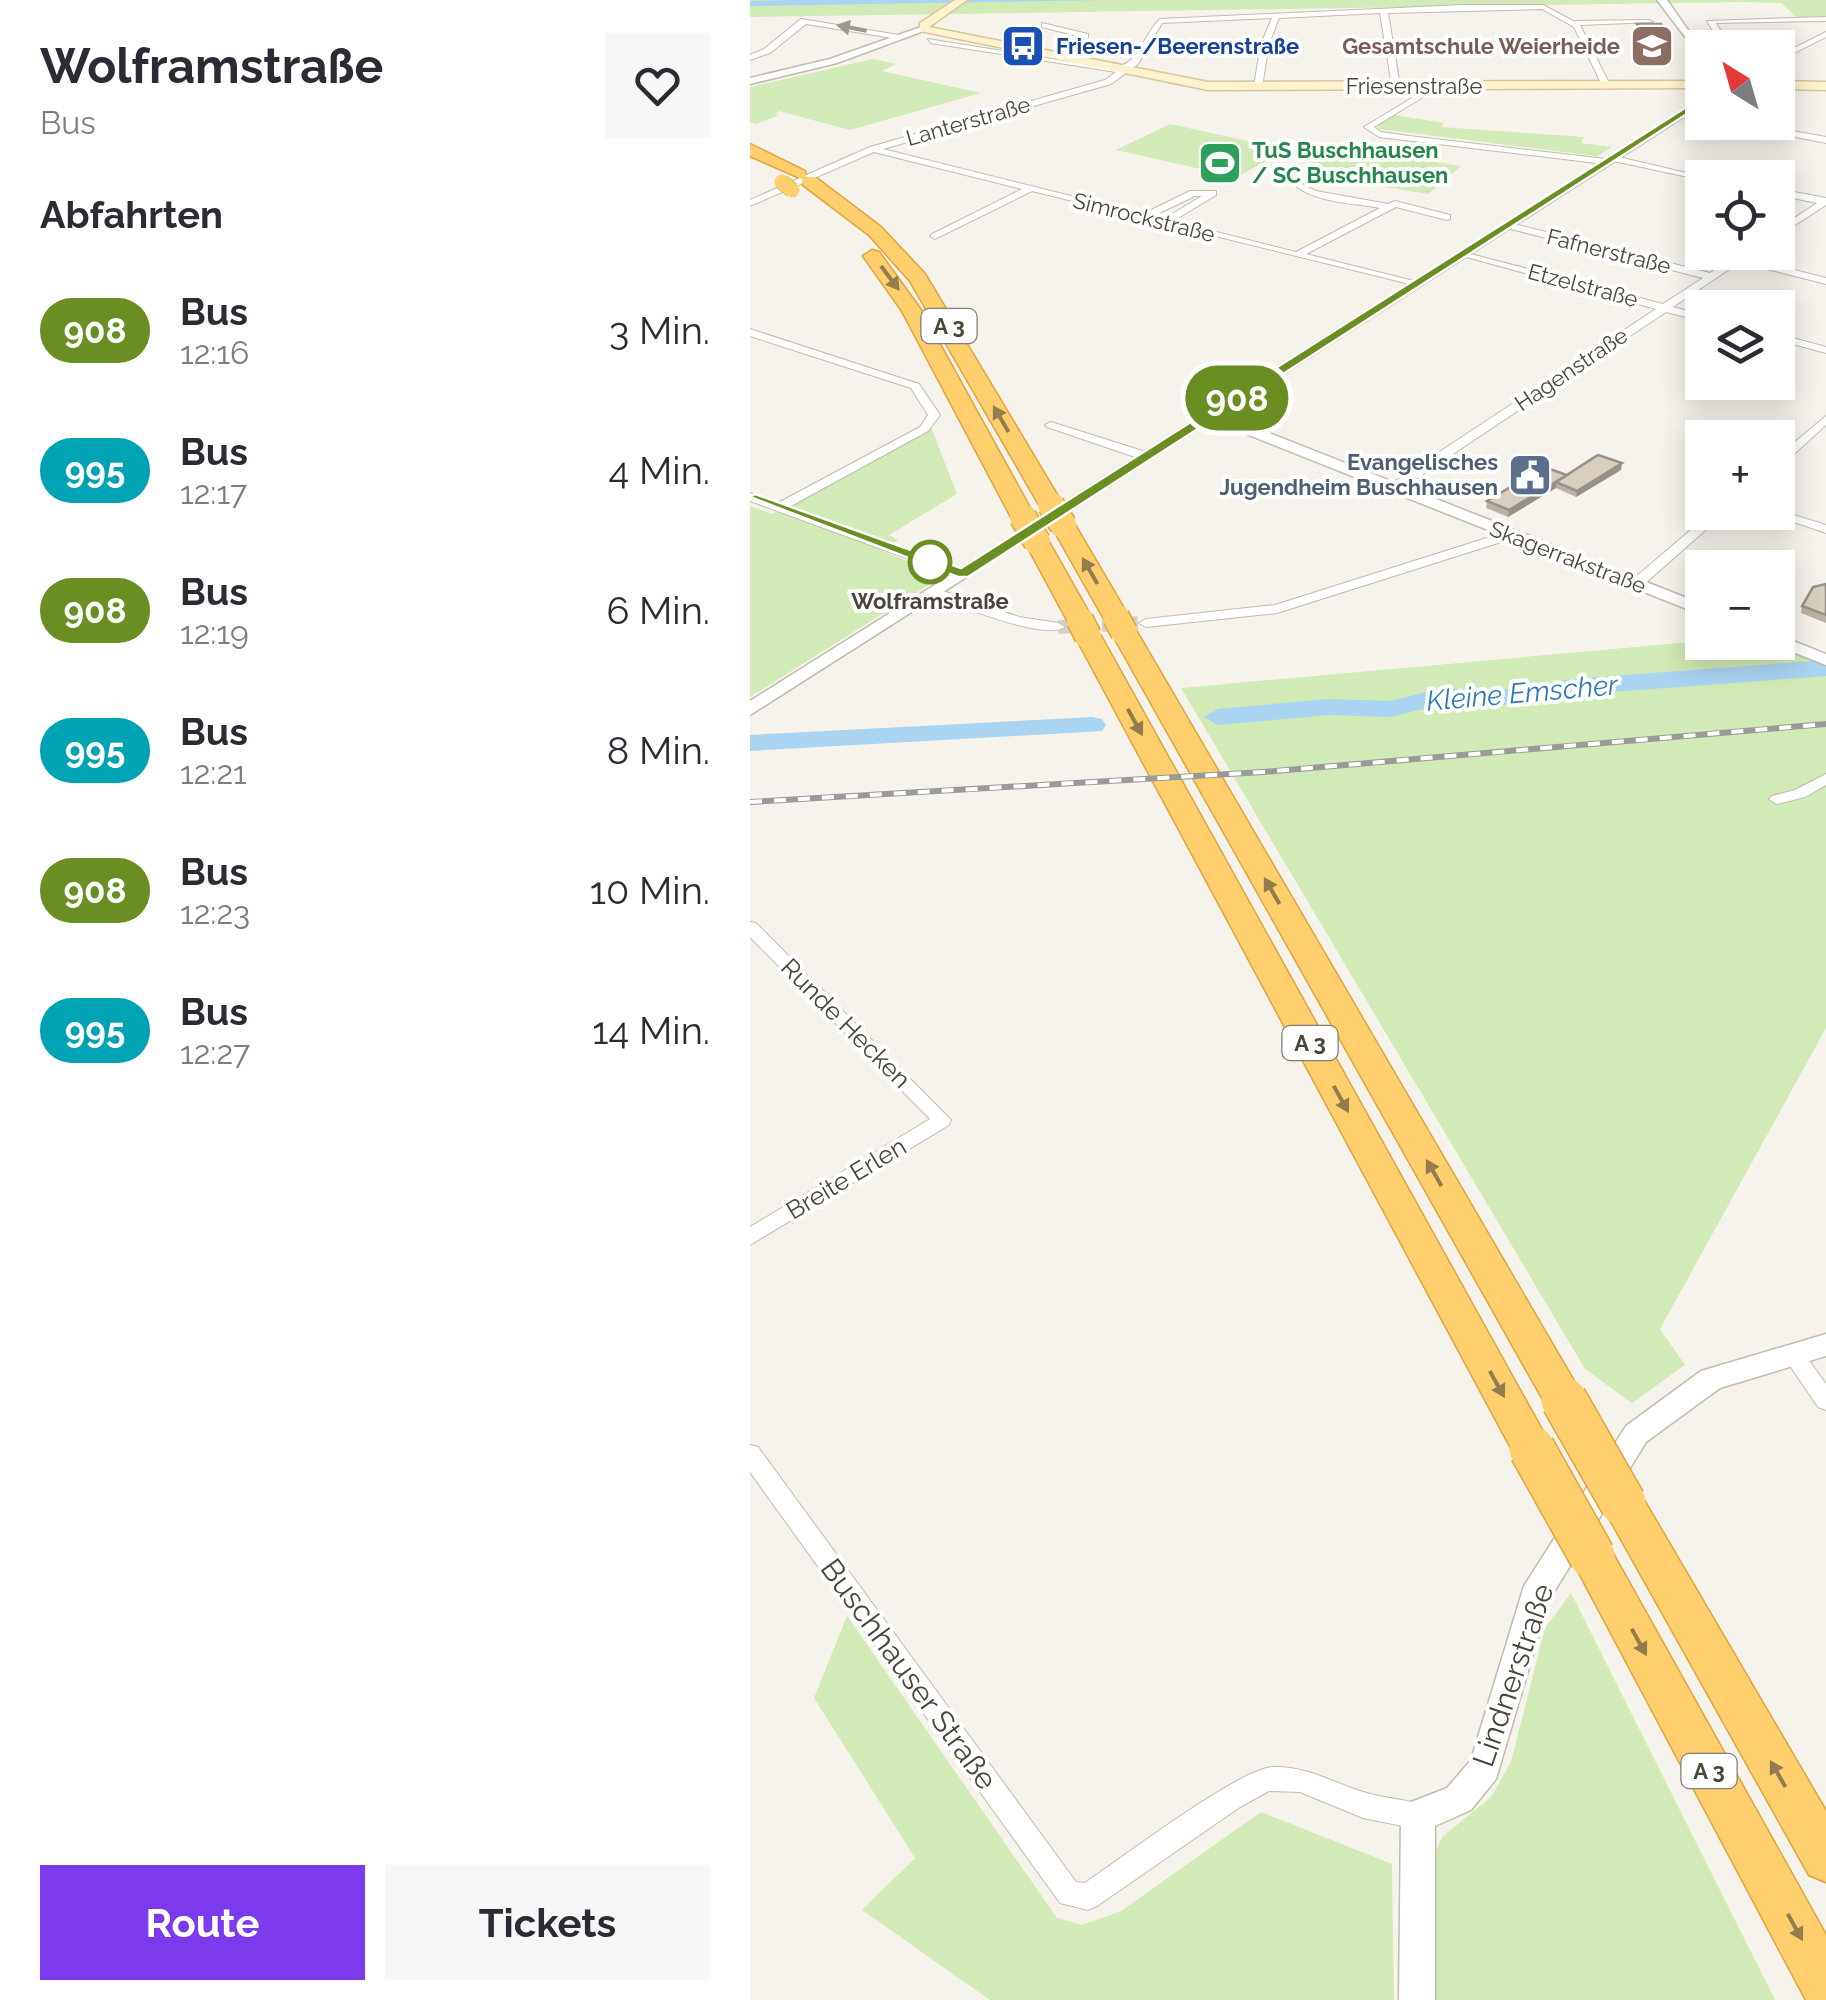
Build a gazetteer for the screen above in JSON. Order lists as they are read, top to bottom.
{
  "streets": {
    "highway": ["A 3"],
    "main road": ["Friesenstraße"],
    "street": [
      "Lanterstraße",
      "Simrockstraße",
      "Fafnerstraße",
      "Etzelstraße",
      "Hagenstraße",
      "Skagerrakstraße",
      "Runde Hecken",
      "Breite Erlen",
      "Buschhauser Straße",
      "Lindnerstraße"
    ]
  },
  "crossings": [
    ["Friesenstraße", "Lanterstraße"],
    ["Lanterstraße", "Simrockstraße"],
    ["Fafnerstraße", "Hagenstraße"],
    ["Etzelstraße", "Hagenstraße"],
    ["Hagenstraße", "Skagerrakstraße"],
    ["Runde Hecken", "Breite Erlen"],
    ["Buschhauser Straße", "Lindnerstraße"]
  ],
  "water": ["Kleine Emscher"],
  "places": {
    "bus stop": ["Friesen-/Beerenstraße"],
    "school or university": ["Gesamtschule Weierheide"],
    "sports": ["TuS Buschhausen / SC Buschhausen"],
    "public building": ["Evangelisches Jugendheim Buschhausen"],
    "other": ["Wolframstraße"]
  },
  "lines": ["bus line 908"],
  "north": "top left",
  "page": {
    "heading": [
      ["Wolframstraße", "Bus"],
      "Abfahrten"
    ],
    "on_map": "908",
    "map_buttons": ["+", "−"],
    "list": [
      {
        "mark": "908",
        "name": "Bus",
        "note": "12:16",
        "value": "3 Min."
      },
      {
        "mark": "995",
        "name": "Bus",
        "note": "12:17",
        "value": "4 Min."
      },
      {
        "mark": "908",
        "name": "Bus",
        "note": "12:19",
        "value": "6 Min."
      },
      {
        "mark": "995",
        "name": "Bus",
        "note": "12:21",
        "value": "8 Min."
      },
      {
        "mark": "908",
        "name": "Bus",
        "note": "12:23",
        "value": "10 Min."
      },
      {
        "mark": "995",
        "name": "Bus",
        "note": "12:27",
        "value": "14 Min."
      }
    ],
    "buttons": ["Route", "Tickets"]
  }
}
